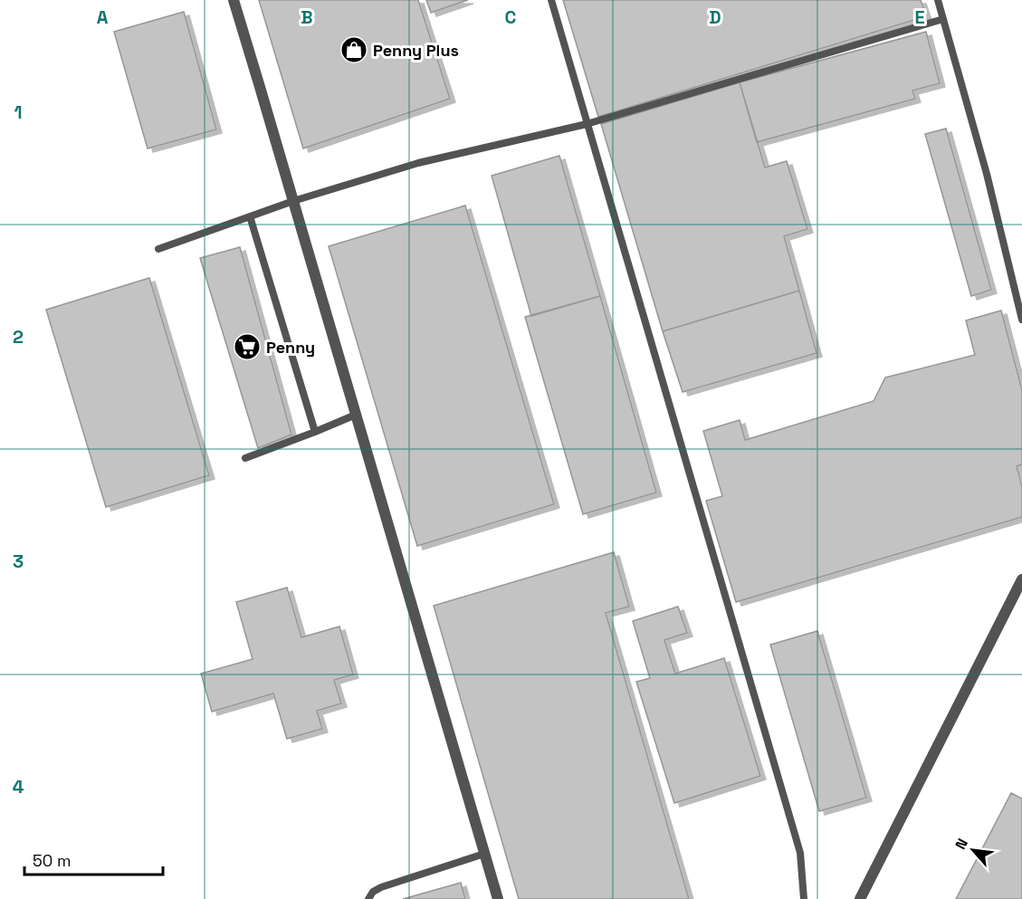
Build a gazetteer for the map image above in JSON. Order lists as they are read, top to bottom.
{
  "places": {
    "shop": ["Penny Plus"],
    "supermarket": ["Penny"]
  },
  "scale_bar": "50 m",
  "north": "top left",
  "grid": {
    "columns": [
      "A",
      "B",
      "C",
      "D",
      "E"
    ],
    "rows": [
      "1",
      "2",
      "3",
      "4"
    ]
  }
}
